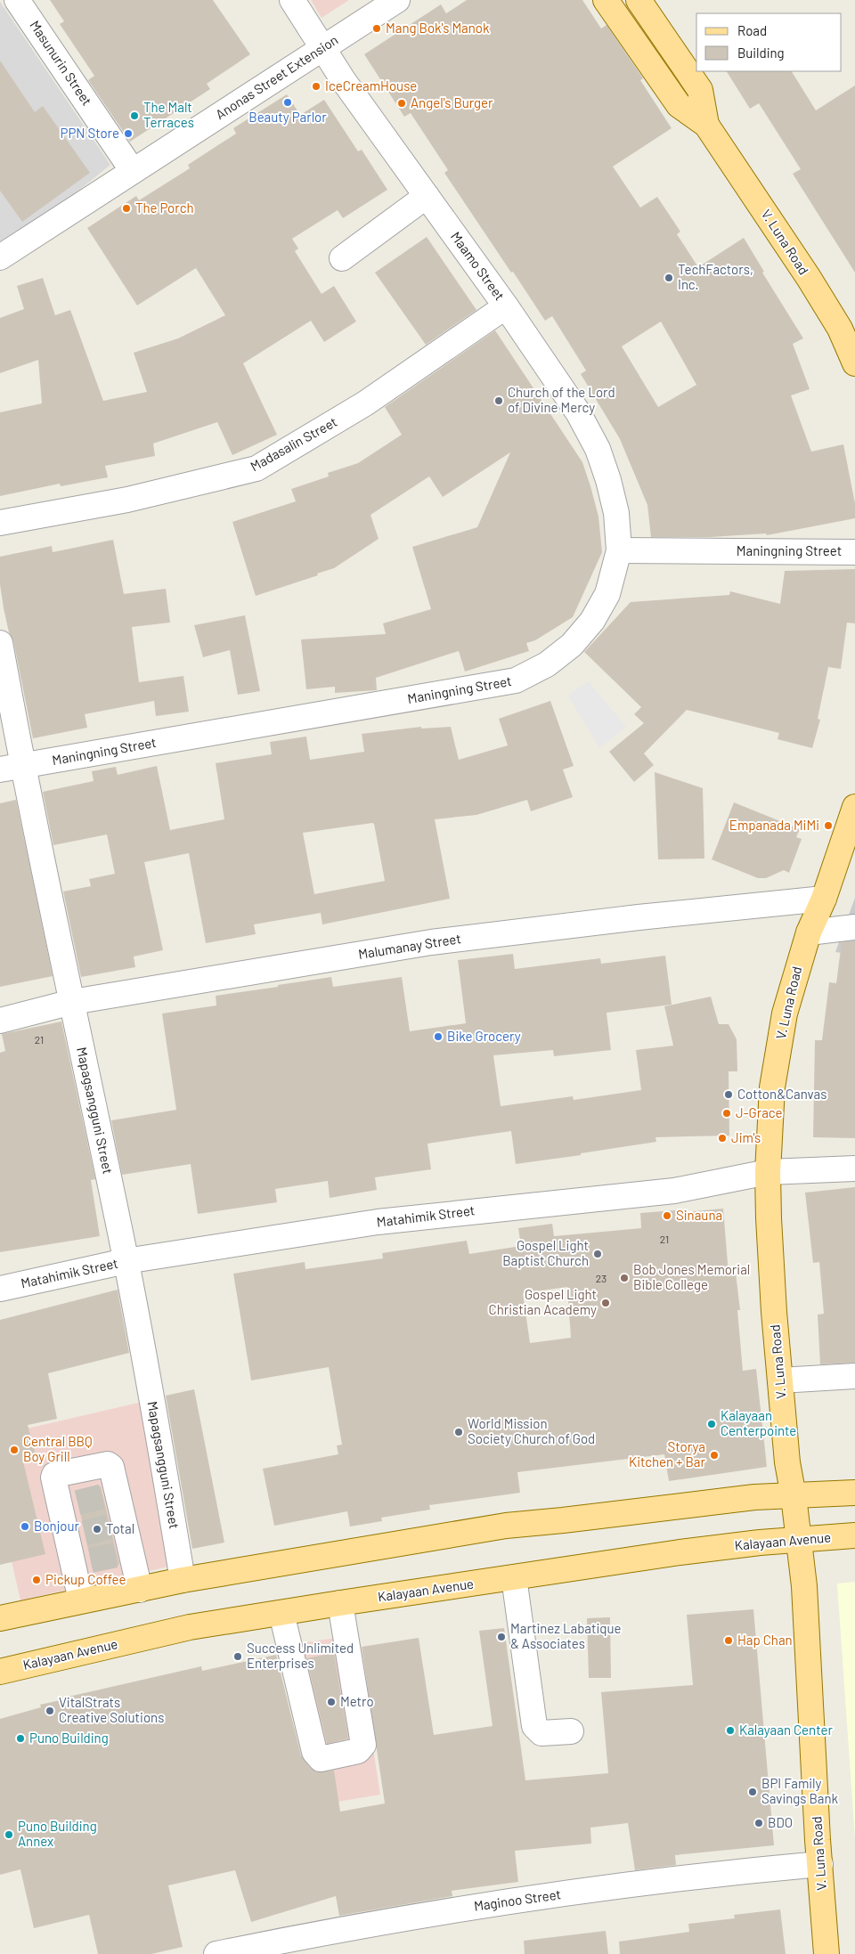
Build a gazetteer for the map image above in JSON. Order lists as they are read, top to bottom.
{
  "streets": {
    "main road": ["V. Luna Road", "Kalayaan Avenue"],
    "street": [
      "Masunurin Street",
      "Anonas Street Extension",
      "Maamo Street",
      "Madasalin Street",
      "Maningning Street",
      "Malumanay Street",
      "Mapagsangguni Street",
      "Matahimik Street",
      "Maginoo Street"
    ]
  },
  "crossings": [
    ["Masunurin Street", "Anonas Street Extension"],
    ["Anonas Street Extension", "Maamo Street"],
    ["V. Luna Road", "Malumanay Street"],
    ["V. Luna Road", "Matahimik Street"],
    ["V. Luna Road", "Kalayaan Avenue"],
    ["V. Luna Road", "Maginoo Street"],
    ["Maamo Street", "Madasalin Street"],
    ["Maamo Street", "Maningning Street"],
    ["Maningning Street", "Mapagsangguni Street"],
    ["Malumanay Street", "Mapagsangguni Street"],
    ["Mapagsangguni Street", "Matahimik Street"]
  ],
  "places": [
    "Mang Bok's Manok",
    "IceCreamHouse",
    "Beauty Parlor",
    "Angel's Burger",
    "The Malt Terraces",
    "PPN Store",
    "The Porch",
    "TechFactors, Inc.",
    "Church of the Lord of Divine Mercy",
    "Empanada MiMi",
    "Bike Grocery",
    "Cotton&Canvas",
    "J-Grace",
    "Jim's",
    "Sinauna",
    "Gospel Light Baptist Church",
    "Bob Jones Memorial Bible College",
    "Gospel Light Christian Academy",
    "Kalayaan Centerpointe",
    "World Mission Society Church of God",
    "Central BBQ Boy Grill",
    "Storya Kitchen + Bar",
    "Bonjour",
    "Total",
    "Pickup Coffee",
    "Martinez Labatique & Associates",
    "Hap Chan",
    "Success Unlimited Enterprises",
    "Metro",
    "VitalStrats Creative Solutions",
    "Kalayaan Center",
    "Puno Building",
    "BPI Family Savings Bank",
    "BDO",
    "Puno Building Annex"
  ],
  "house_numbers": ["21", "21", "23"],
  "legend": ["Road", "Building"]
}
